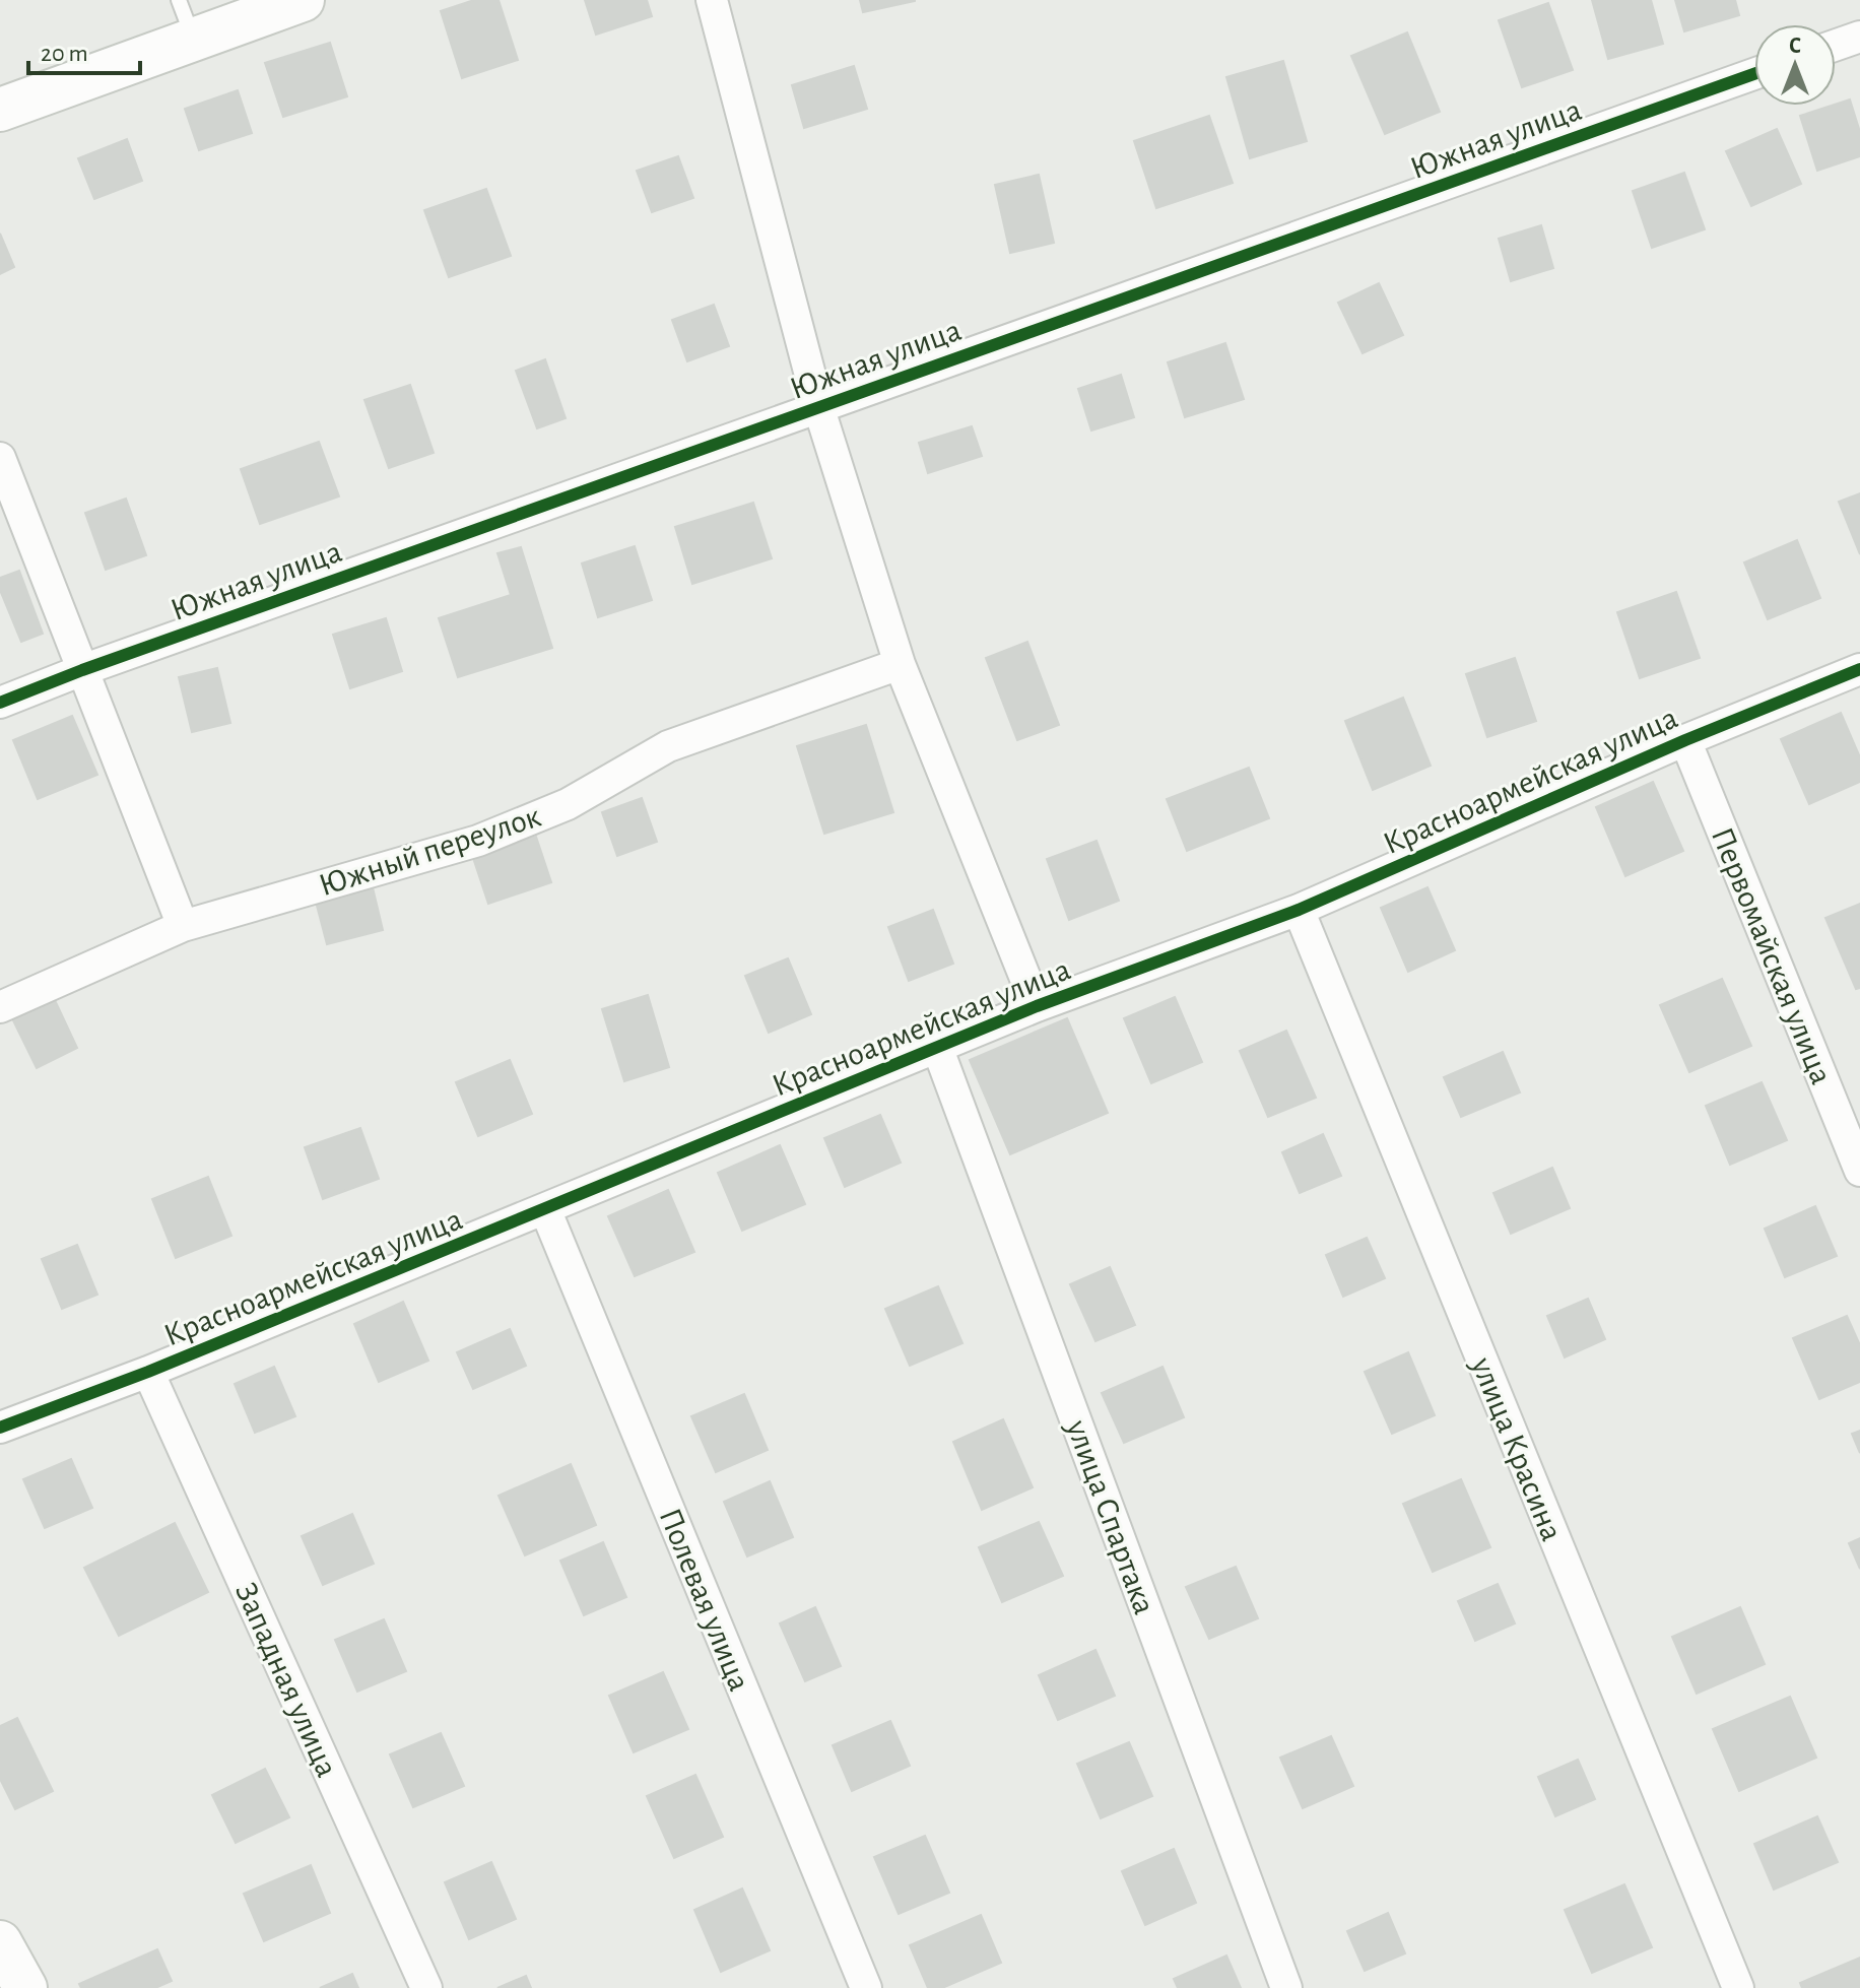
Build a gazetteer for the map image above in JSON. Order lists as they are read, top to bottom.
{
  "streets": {
    "street": [
      "Южная улица",
      "Красноармейская улица",
      "Южный переулок",
      "Первомайская улица",
      "улица Красина",
      "улица Спартака",
      "Полевая улица",
      "Западная улица"
    ]
  },
  "crossings": [
    ["Красноармейская улица", "Первомайская улица"],
    ["Красноармейская улица", "улица Красина"],
    ["Красноармейская улица", "улица Спартака"],
    ["Красноармейская улица", "Полевая улица"],
    ["Красноармейская улица", "Западная улица"]
  ],
  "scale_bar": "20 m",
  "north": "top"
}
